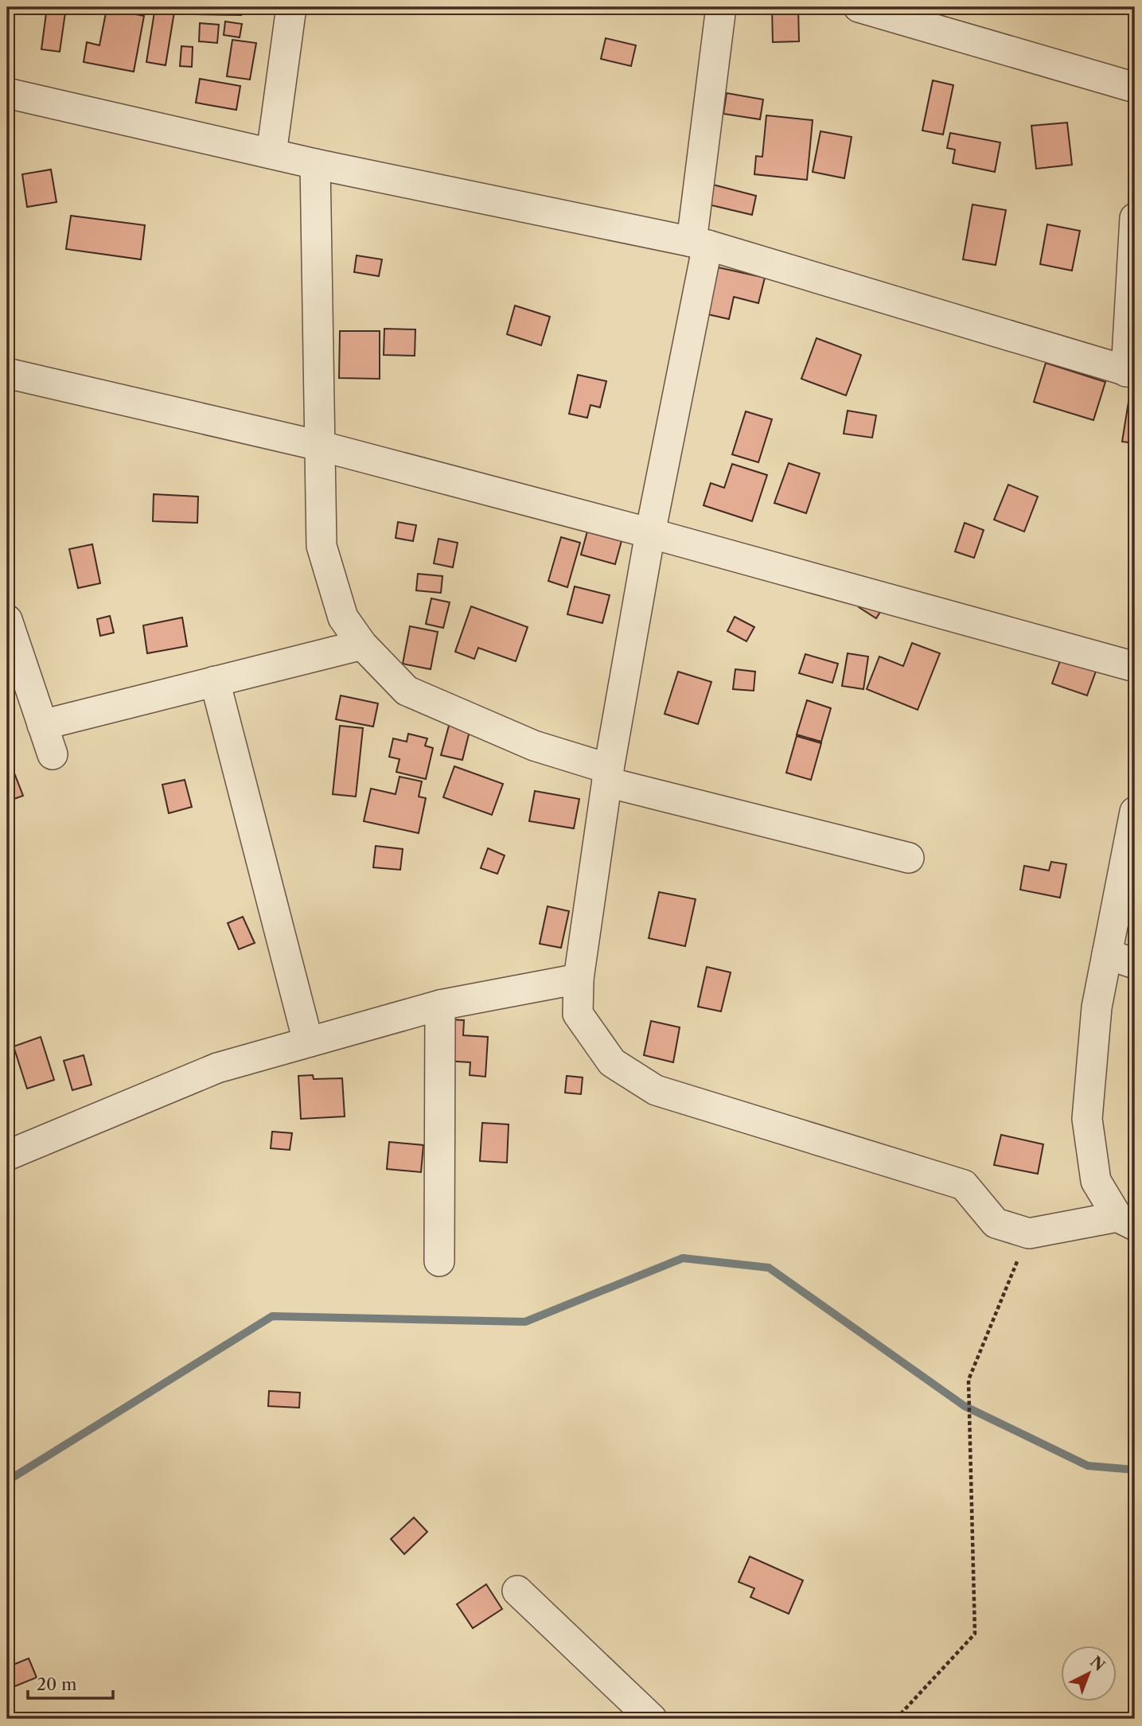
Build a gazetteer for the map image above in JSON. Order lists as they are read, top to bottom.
{
  "scale_bar": "20 m",
  "north": "top right"
}
